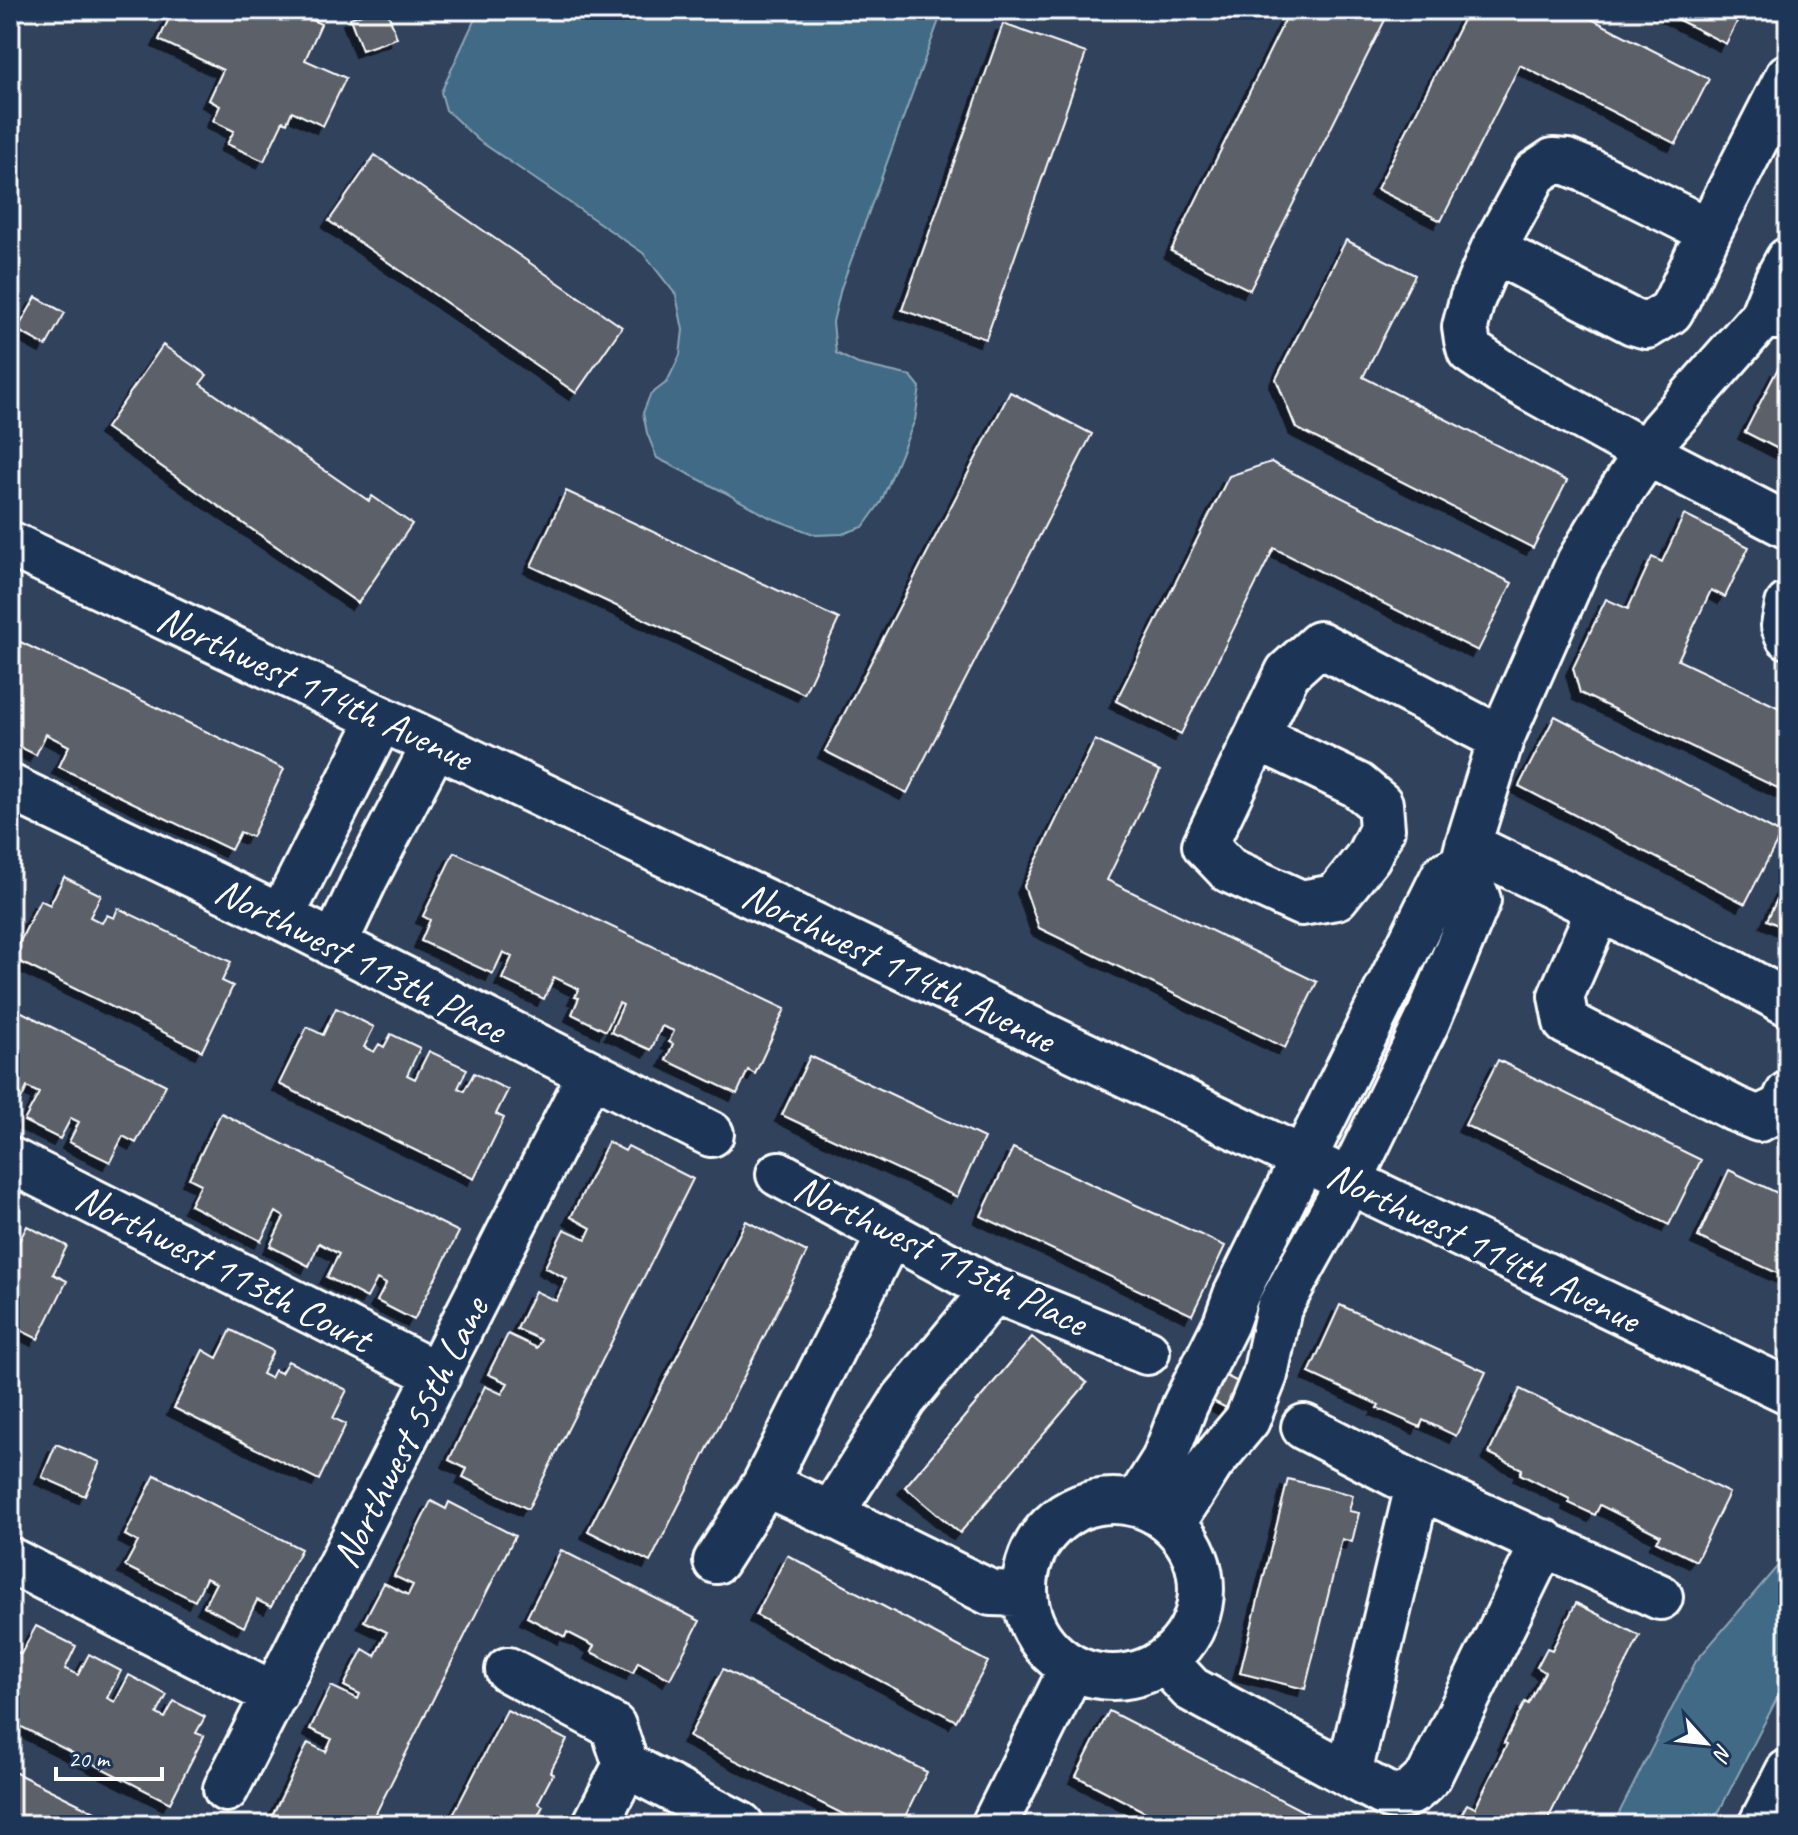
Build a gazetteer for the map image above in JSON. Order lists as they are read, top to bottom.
{
  "streets": {
    "street": [
      "Northwest 114th Avenue",
      "Northwest 113th Place",
      "Northwest 113th Court",
      "Northwest 55th Lane"
    ]
  },
  "crossings": [
    ["Northwest 113th Place", "Northwest 55th Lane"],
    ["Northwest 113th Court", "Northwest 55th Lane"]
  ],
  "scale_bar": "20 m",
  "north": "bottom right"
}
